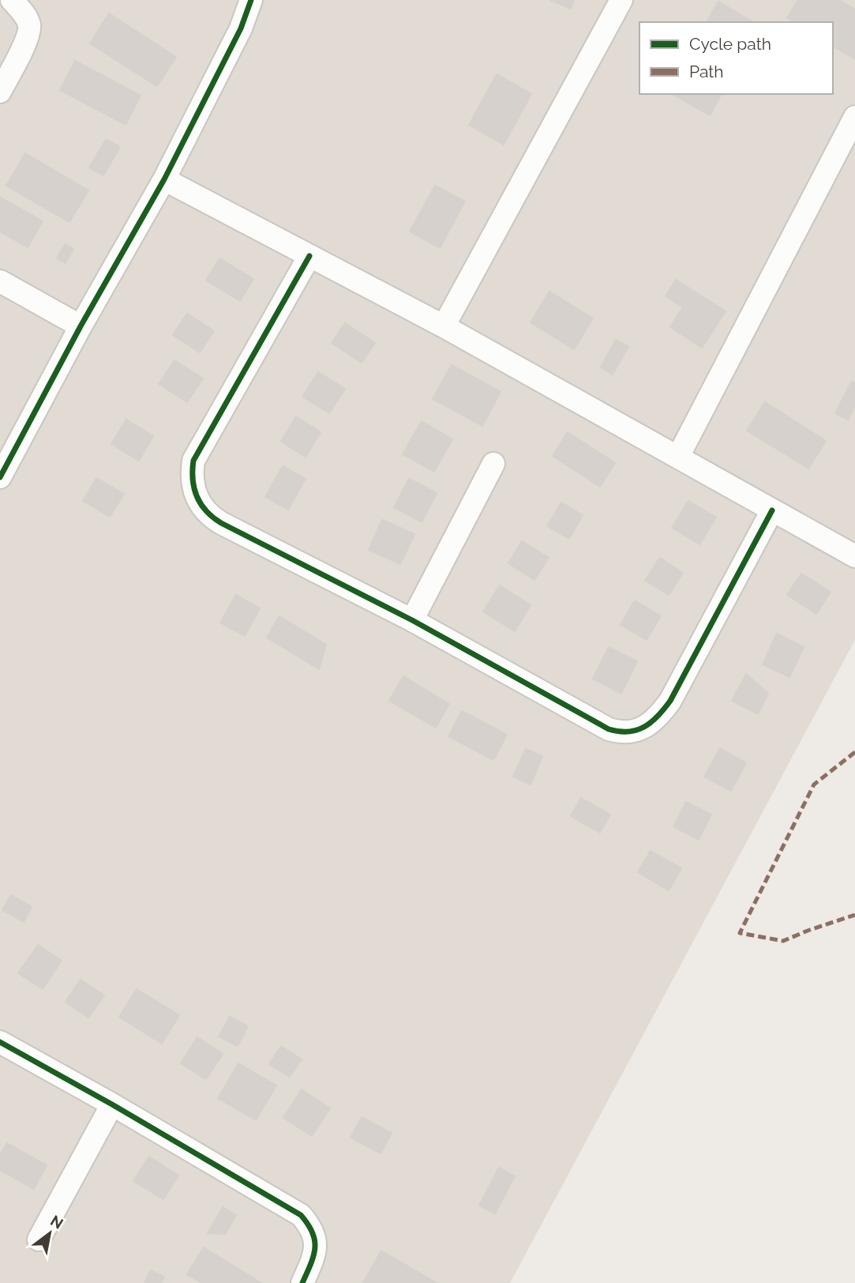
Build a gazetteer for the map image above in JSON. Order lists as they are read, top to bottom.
{
  "legend": ["Cycle path", "Path"],
  "north": "top right"
}
